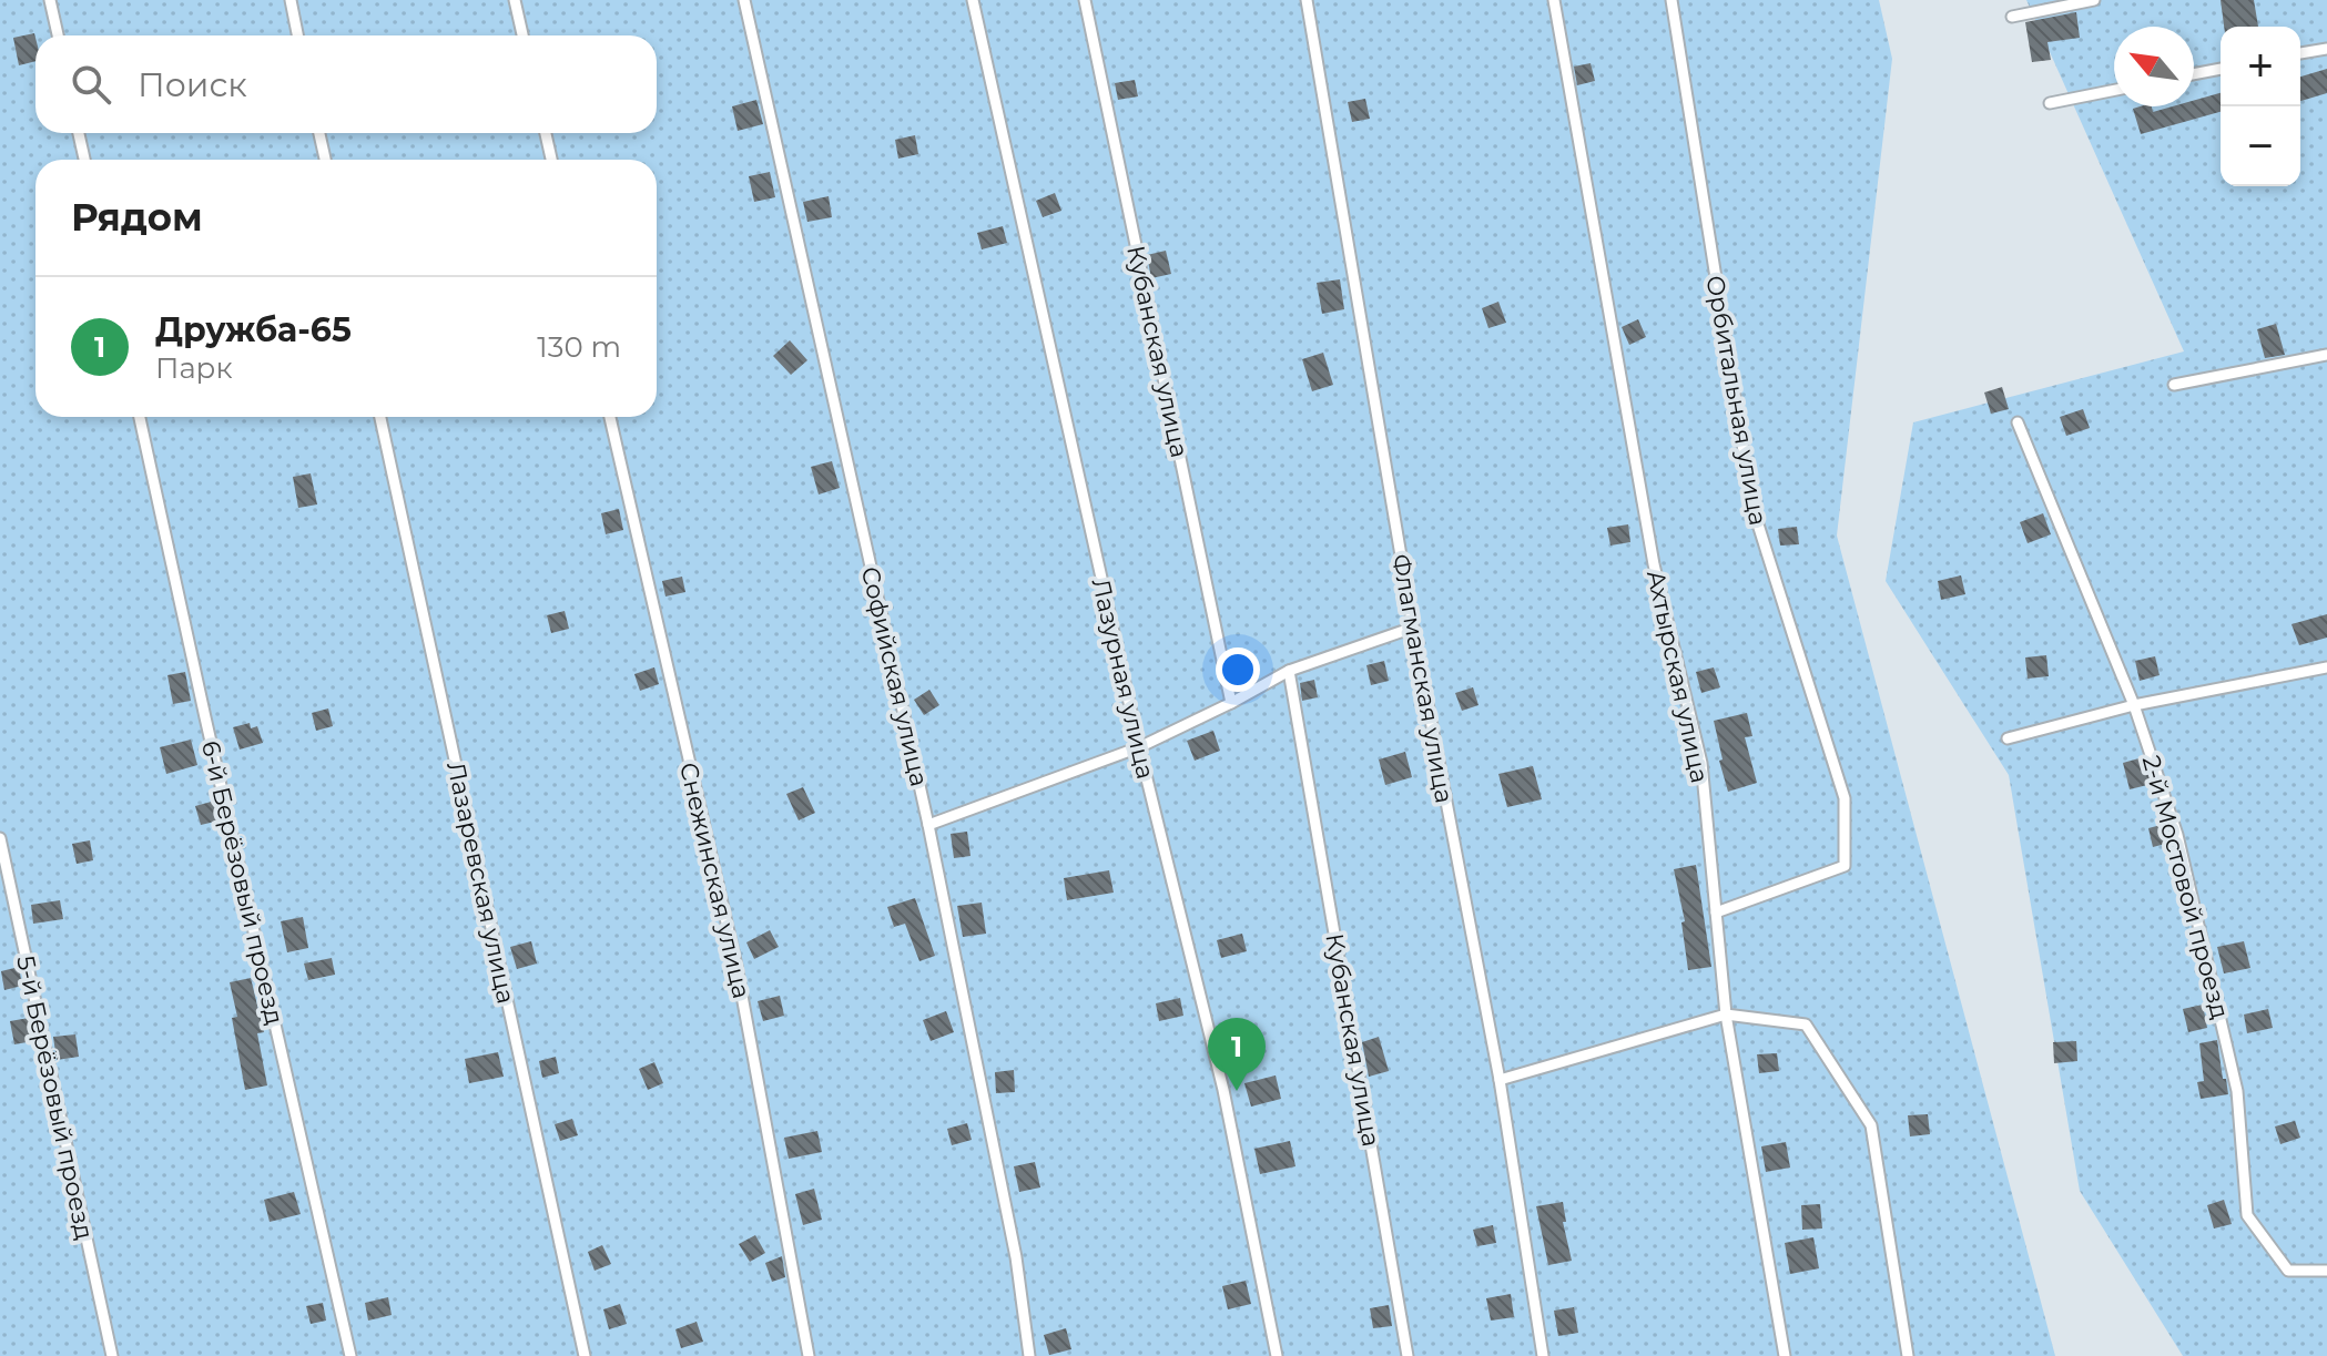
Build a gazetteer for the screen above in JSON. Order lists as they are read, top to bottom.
{
  "streets": {
    "lane": [
      "Кубанская улица",
      "Орбитальная улица",
      "Софийская улица",
      "Ахтырская улица",
      "Лазурная улица",
      "Флагманская улица",
      "Снежинская улица",
      "6-й Берёзовый проезд",
      "Лазаревская улица",
      "2-й Мостовой проезд",
      "5-й Берёзовый проезд"
    ]
  },
  "crossings": [
    ["Орбитальная улица", "Ахтырская улица"]
  ],
  "north": "top left",
  "page": {
    "map_buttons": ["+", "−"],
    "search": "Поиск",
    "heading": "Рядом",
    "list": [
      {
        "mark": "1",
        "name": "Дружба-65",
        "note": "Парк",
        "value": "130 m"
      }
    ],
    "pins": "1"
  }
}
